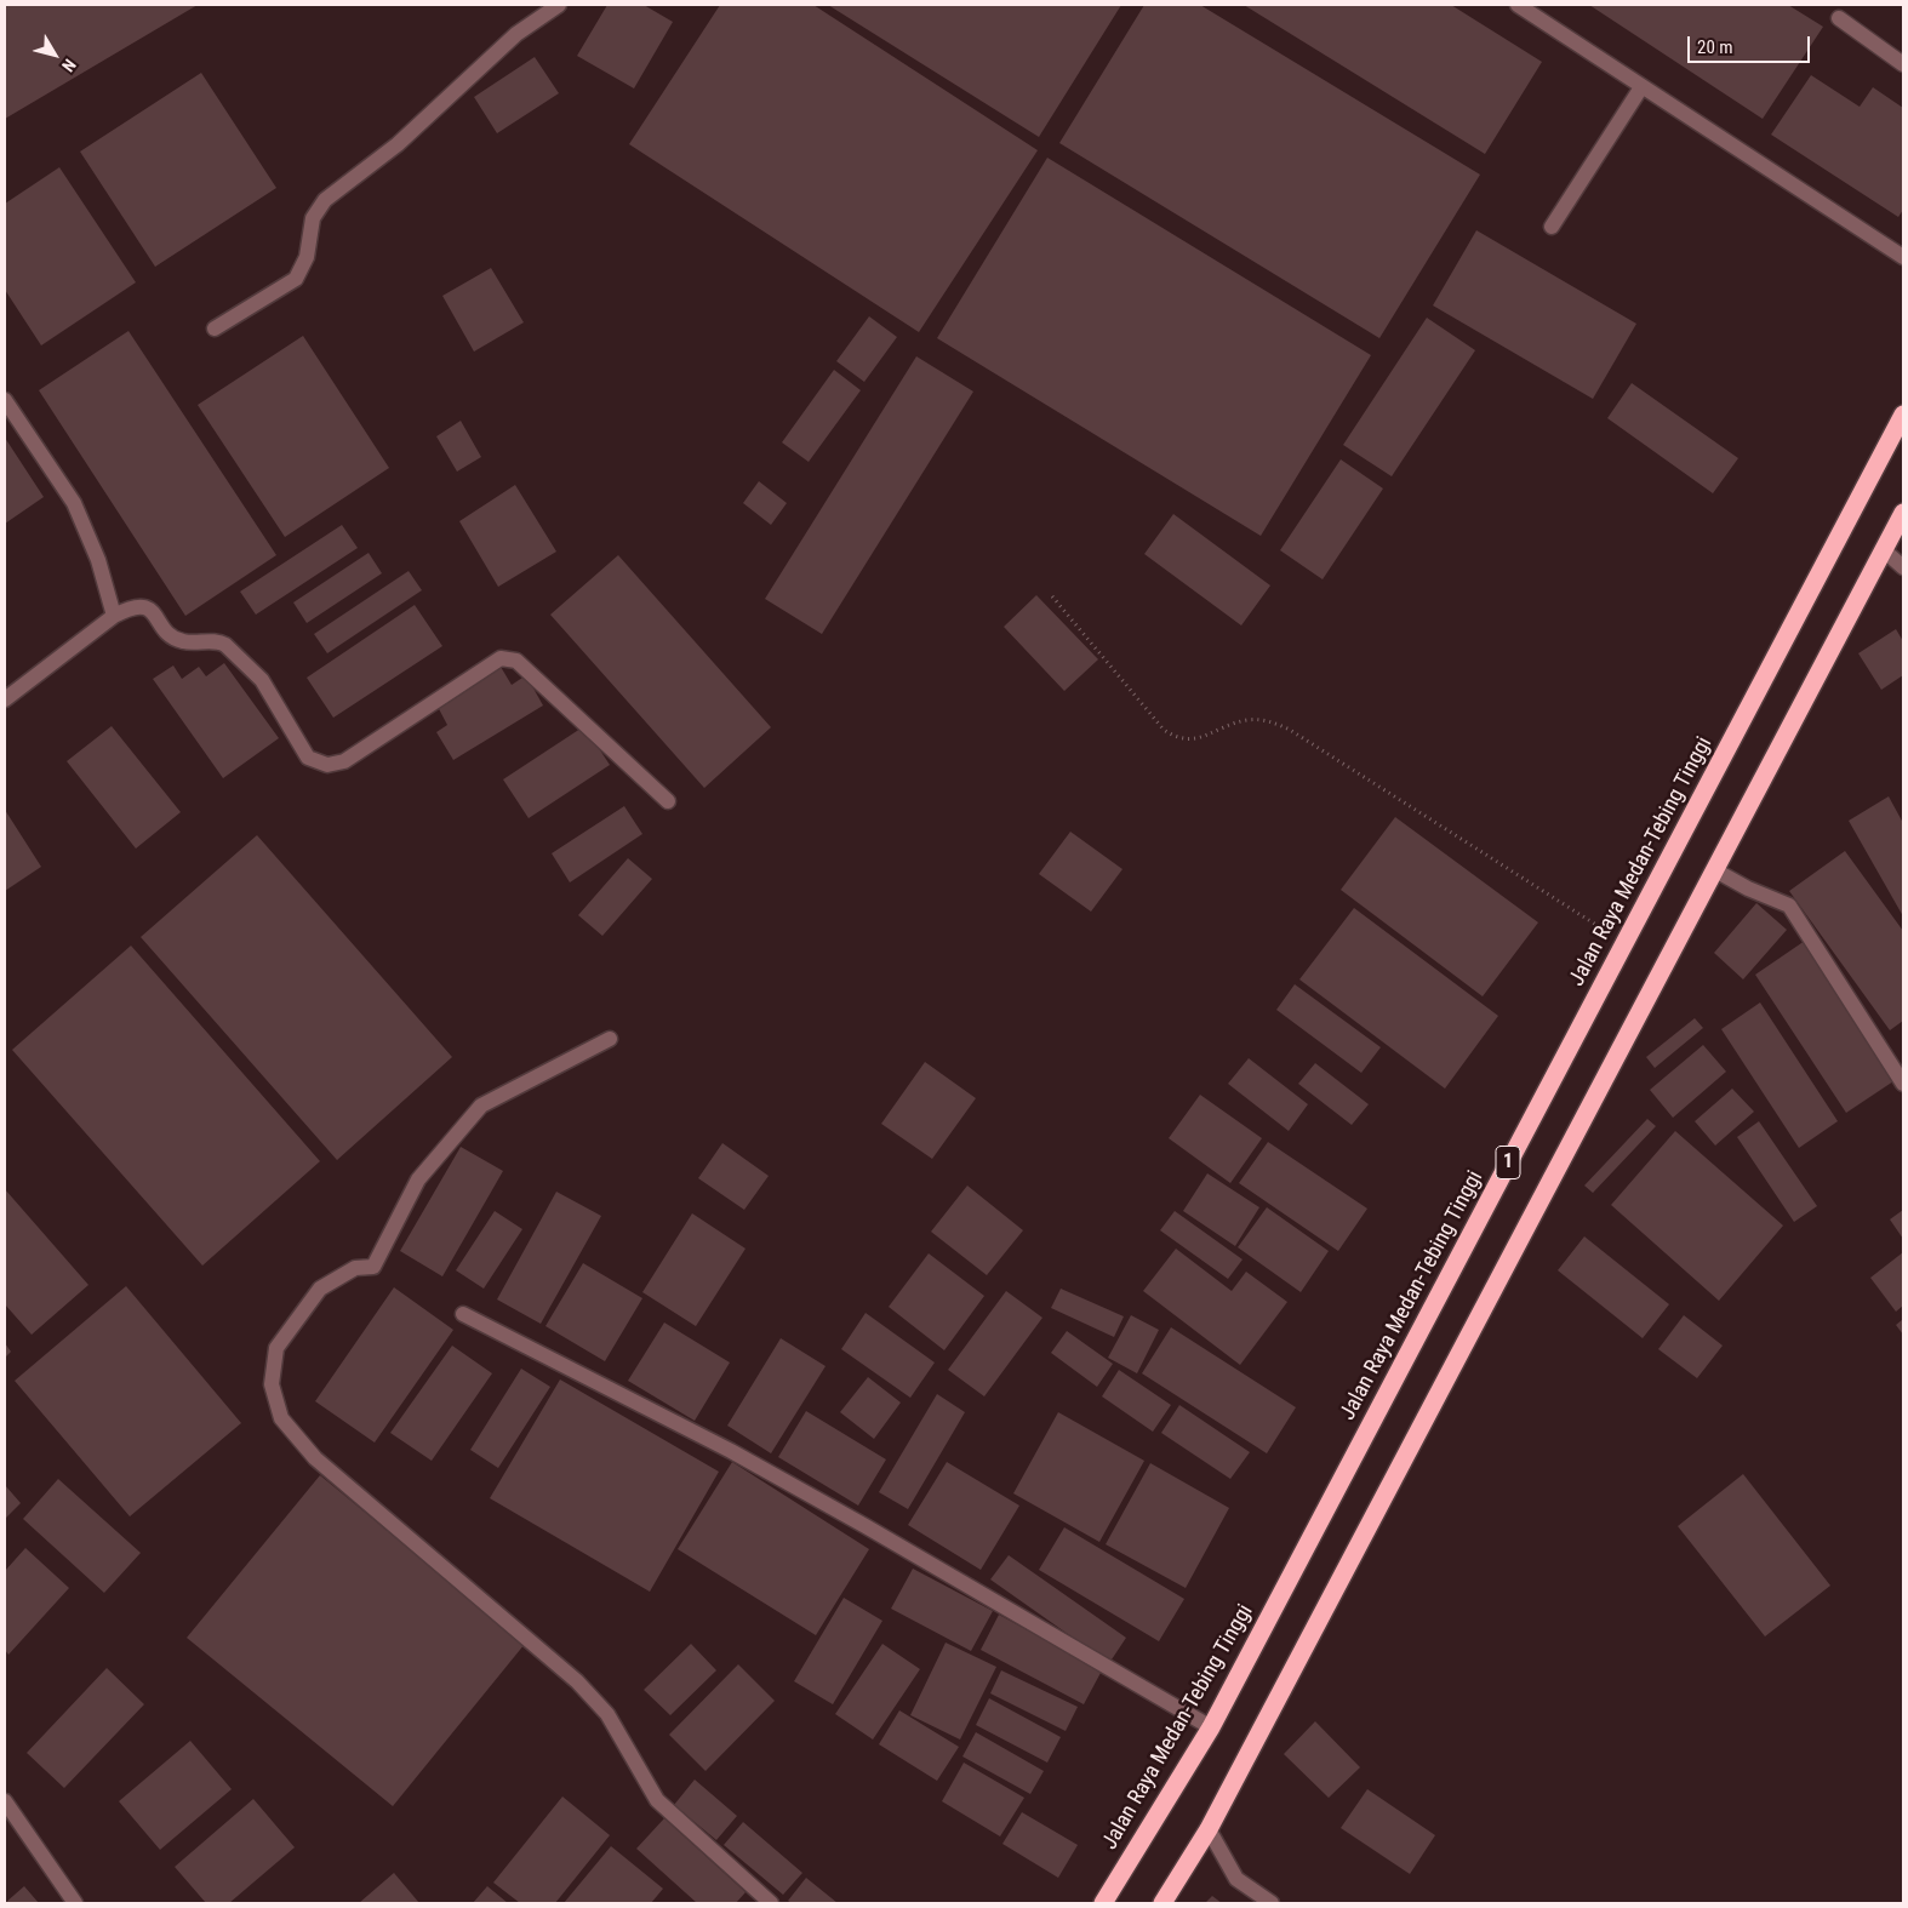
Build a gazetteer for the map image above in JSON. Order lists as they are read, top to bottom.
{
  "streets": {
    "highway": ["Jalan Raya Medan-Tebing Tinggi", "1"]
  },
  "scale_bar": "20 m",
  "north": "bottom right"
}
